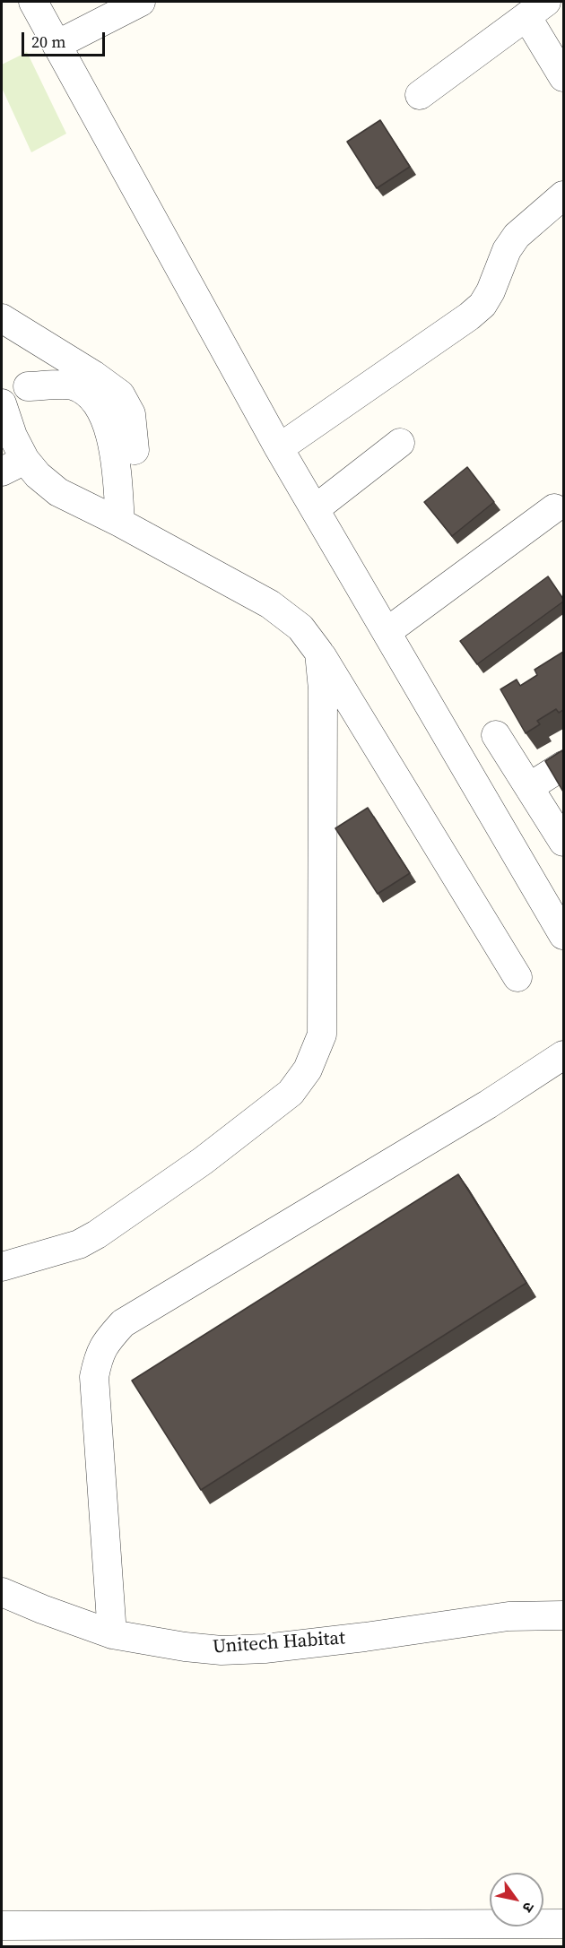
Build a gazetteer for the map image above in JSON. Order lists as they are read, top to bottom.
{
  "streets": {
    "street": ["Unitech Habitat"]
  },
  "scale_bar": "20 m",
  "north": "bottom right"
}
